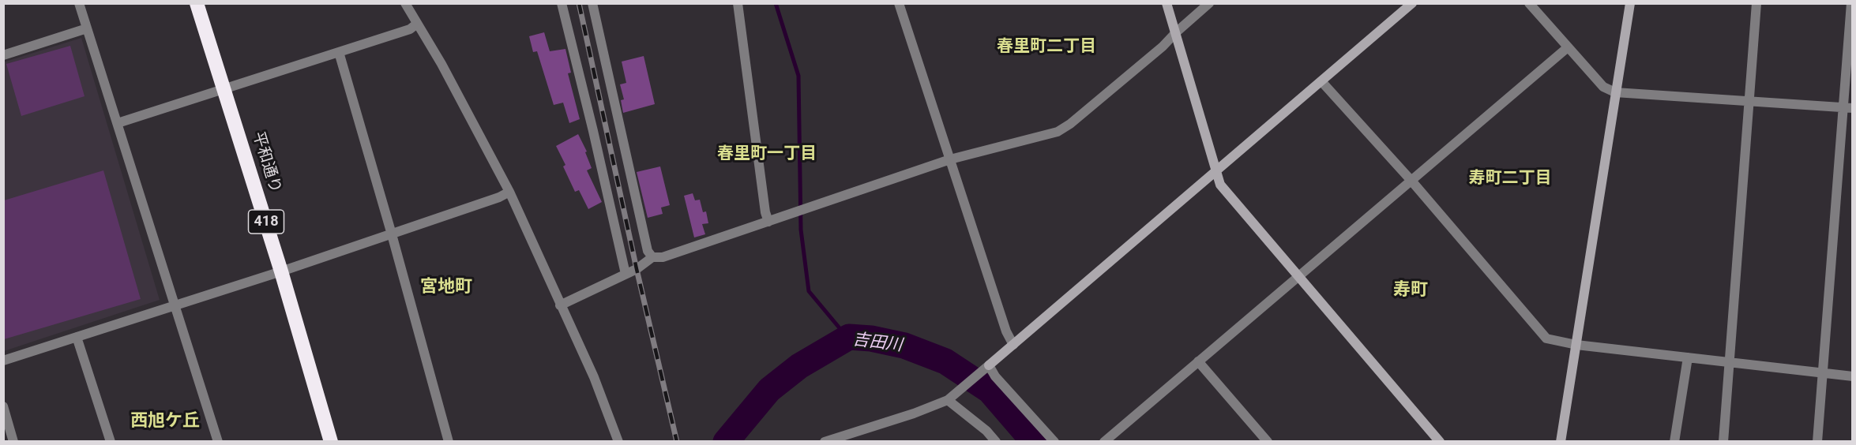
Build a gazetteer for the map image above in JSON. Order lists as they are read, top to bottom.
{
  "streets": {
    "highway": ["平和通り", "418"]
  },
  "districts": [
    "春里町二丁目",
    "春里町一丁目",
    "寿町二丁目",
    "宮地町",
    "寿町",
    "西旭ケ丘"
  ],
  "water": ["吉田川"]
}
